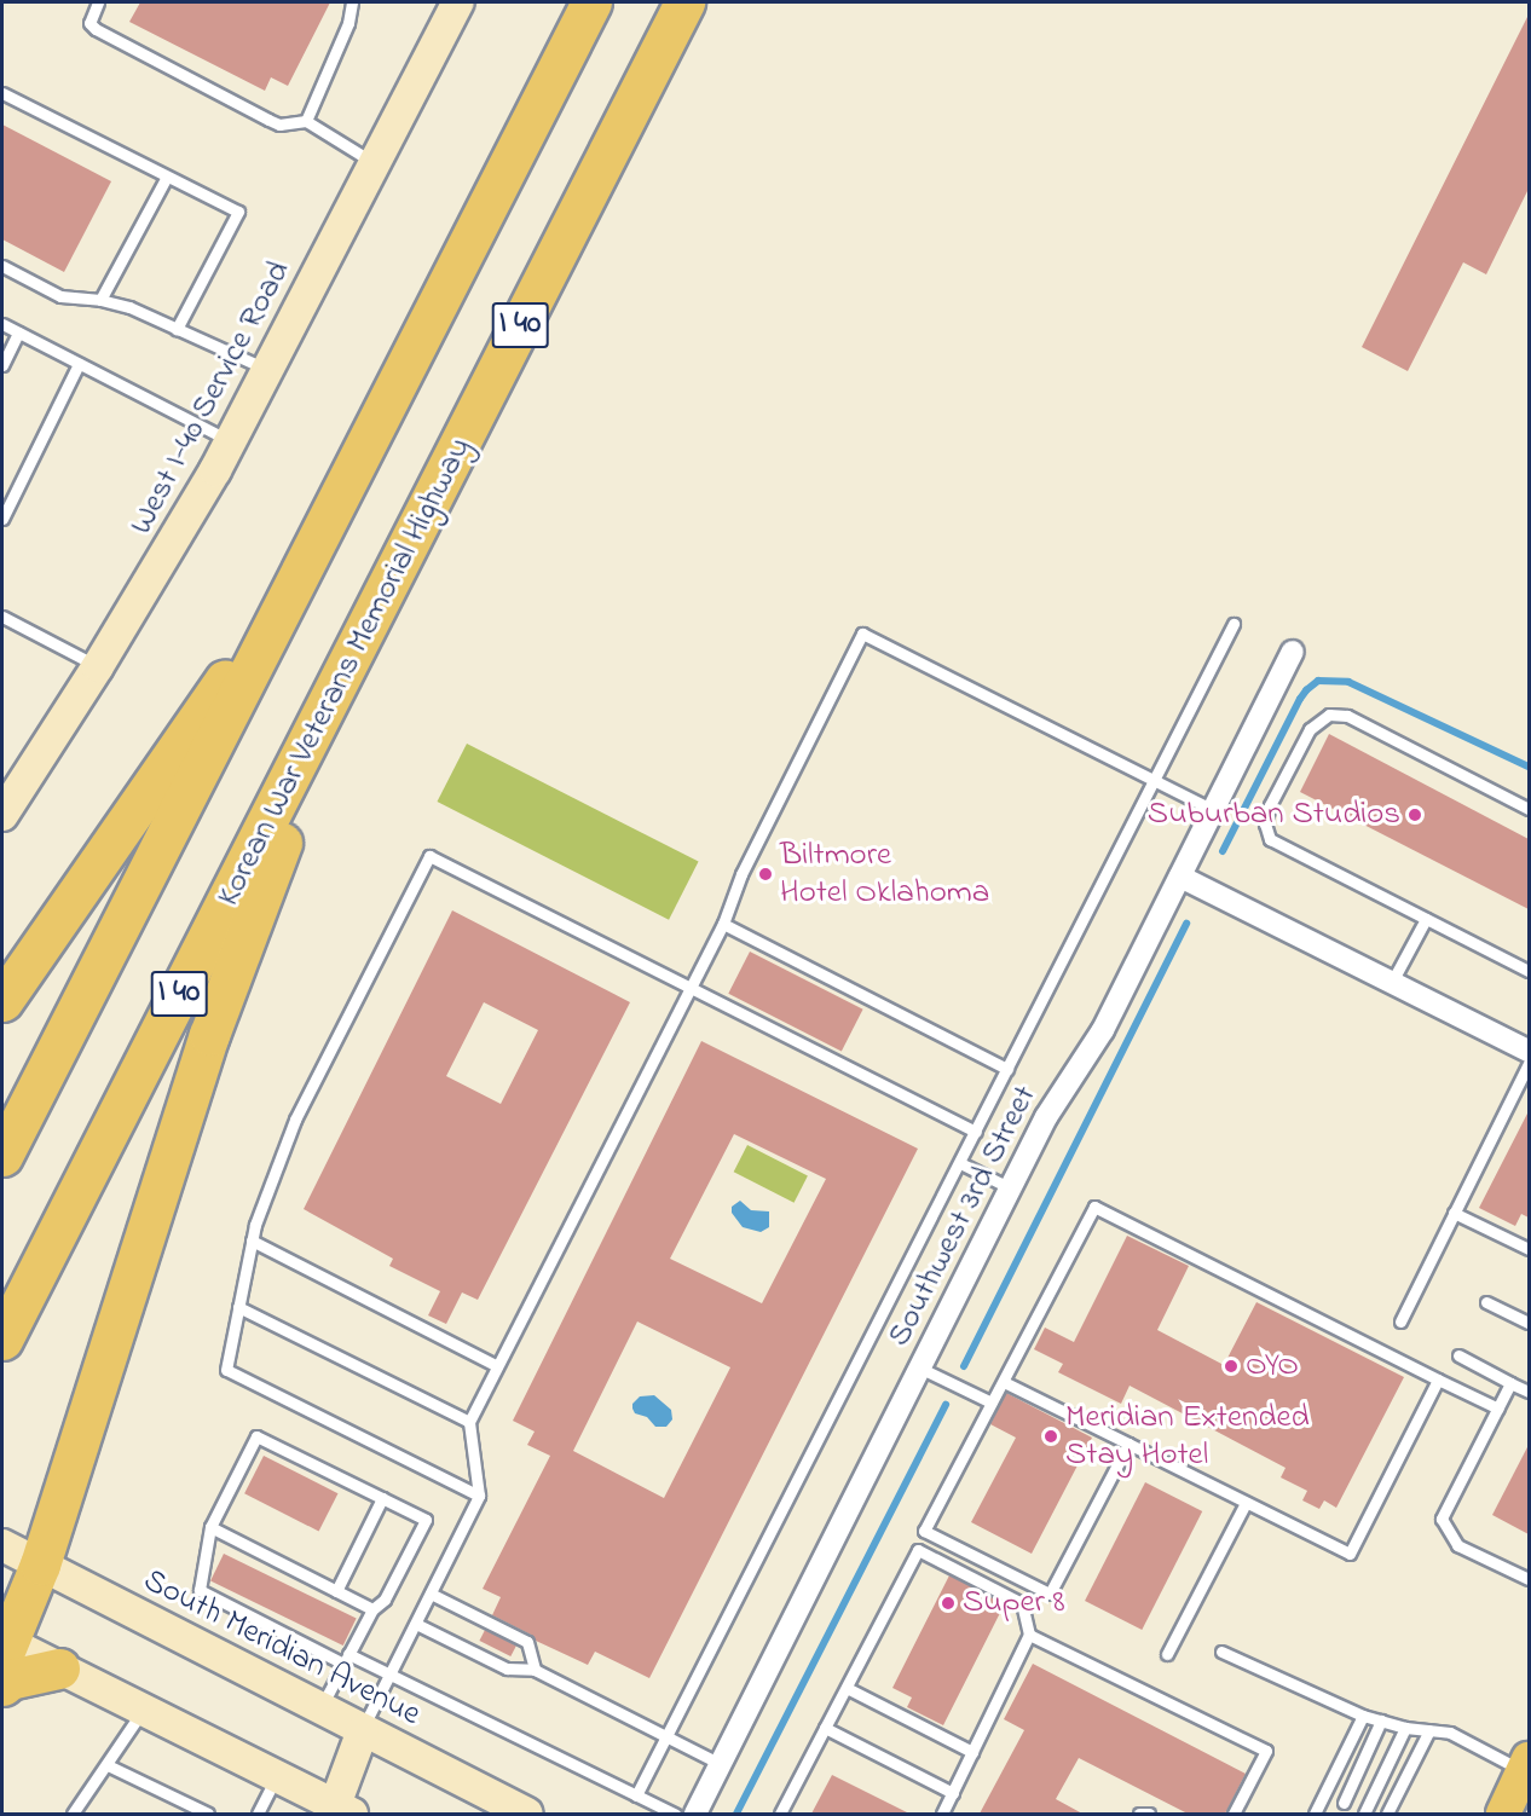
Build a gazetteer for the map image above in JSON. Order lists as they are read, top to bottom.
{
  "streets": {
    "highway": ["I 40", "Korean War Veterans Memorial Highway"],
    "main road": ["West I-40 Service Road", "South Meridian Avenue"],
    "street": ["Southwest 3rd Street"]
  },
  "places": [
    "Suburban Studios",
    "Biltmore Hotel Oklahoma",
    "OYO",
    "Meridian Extended Stay Hotel",
    "Super 8"
  ]
}
